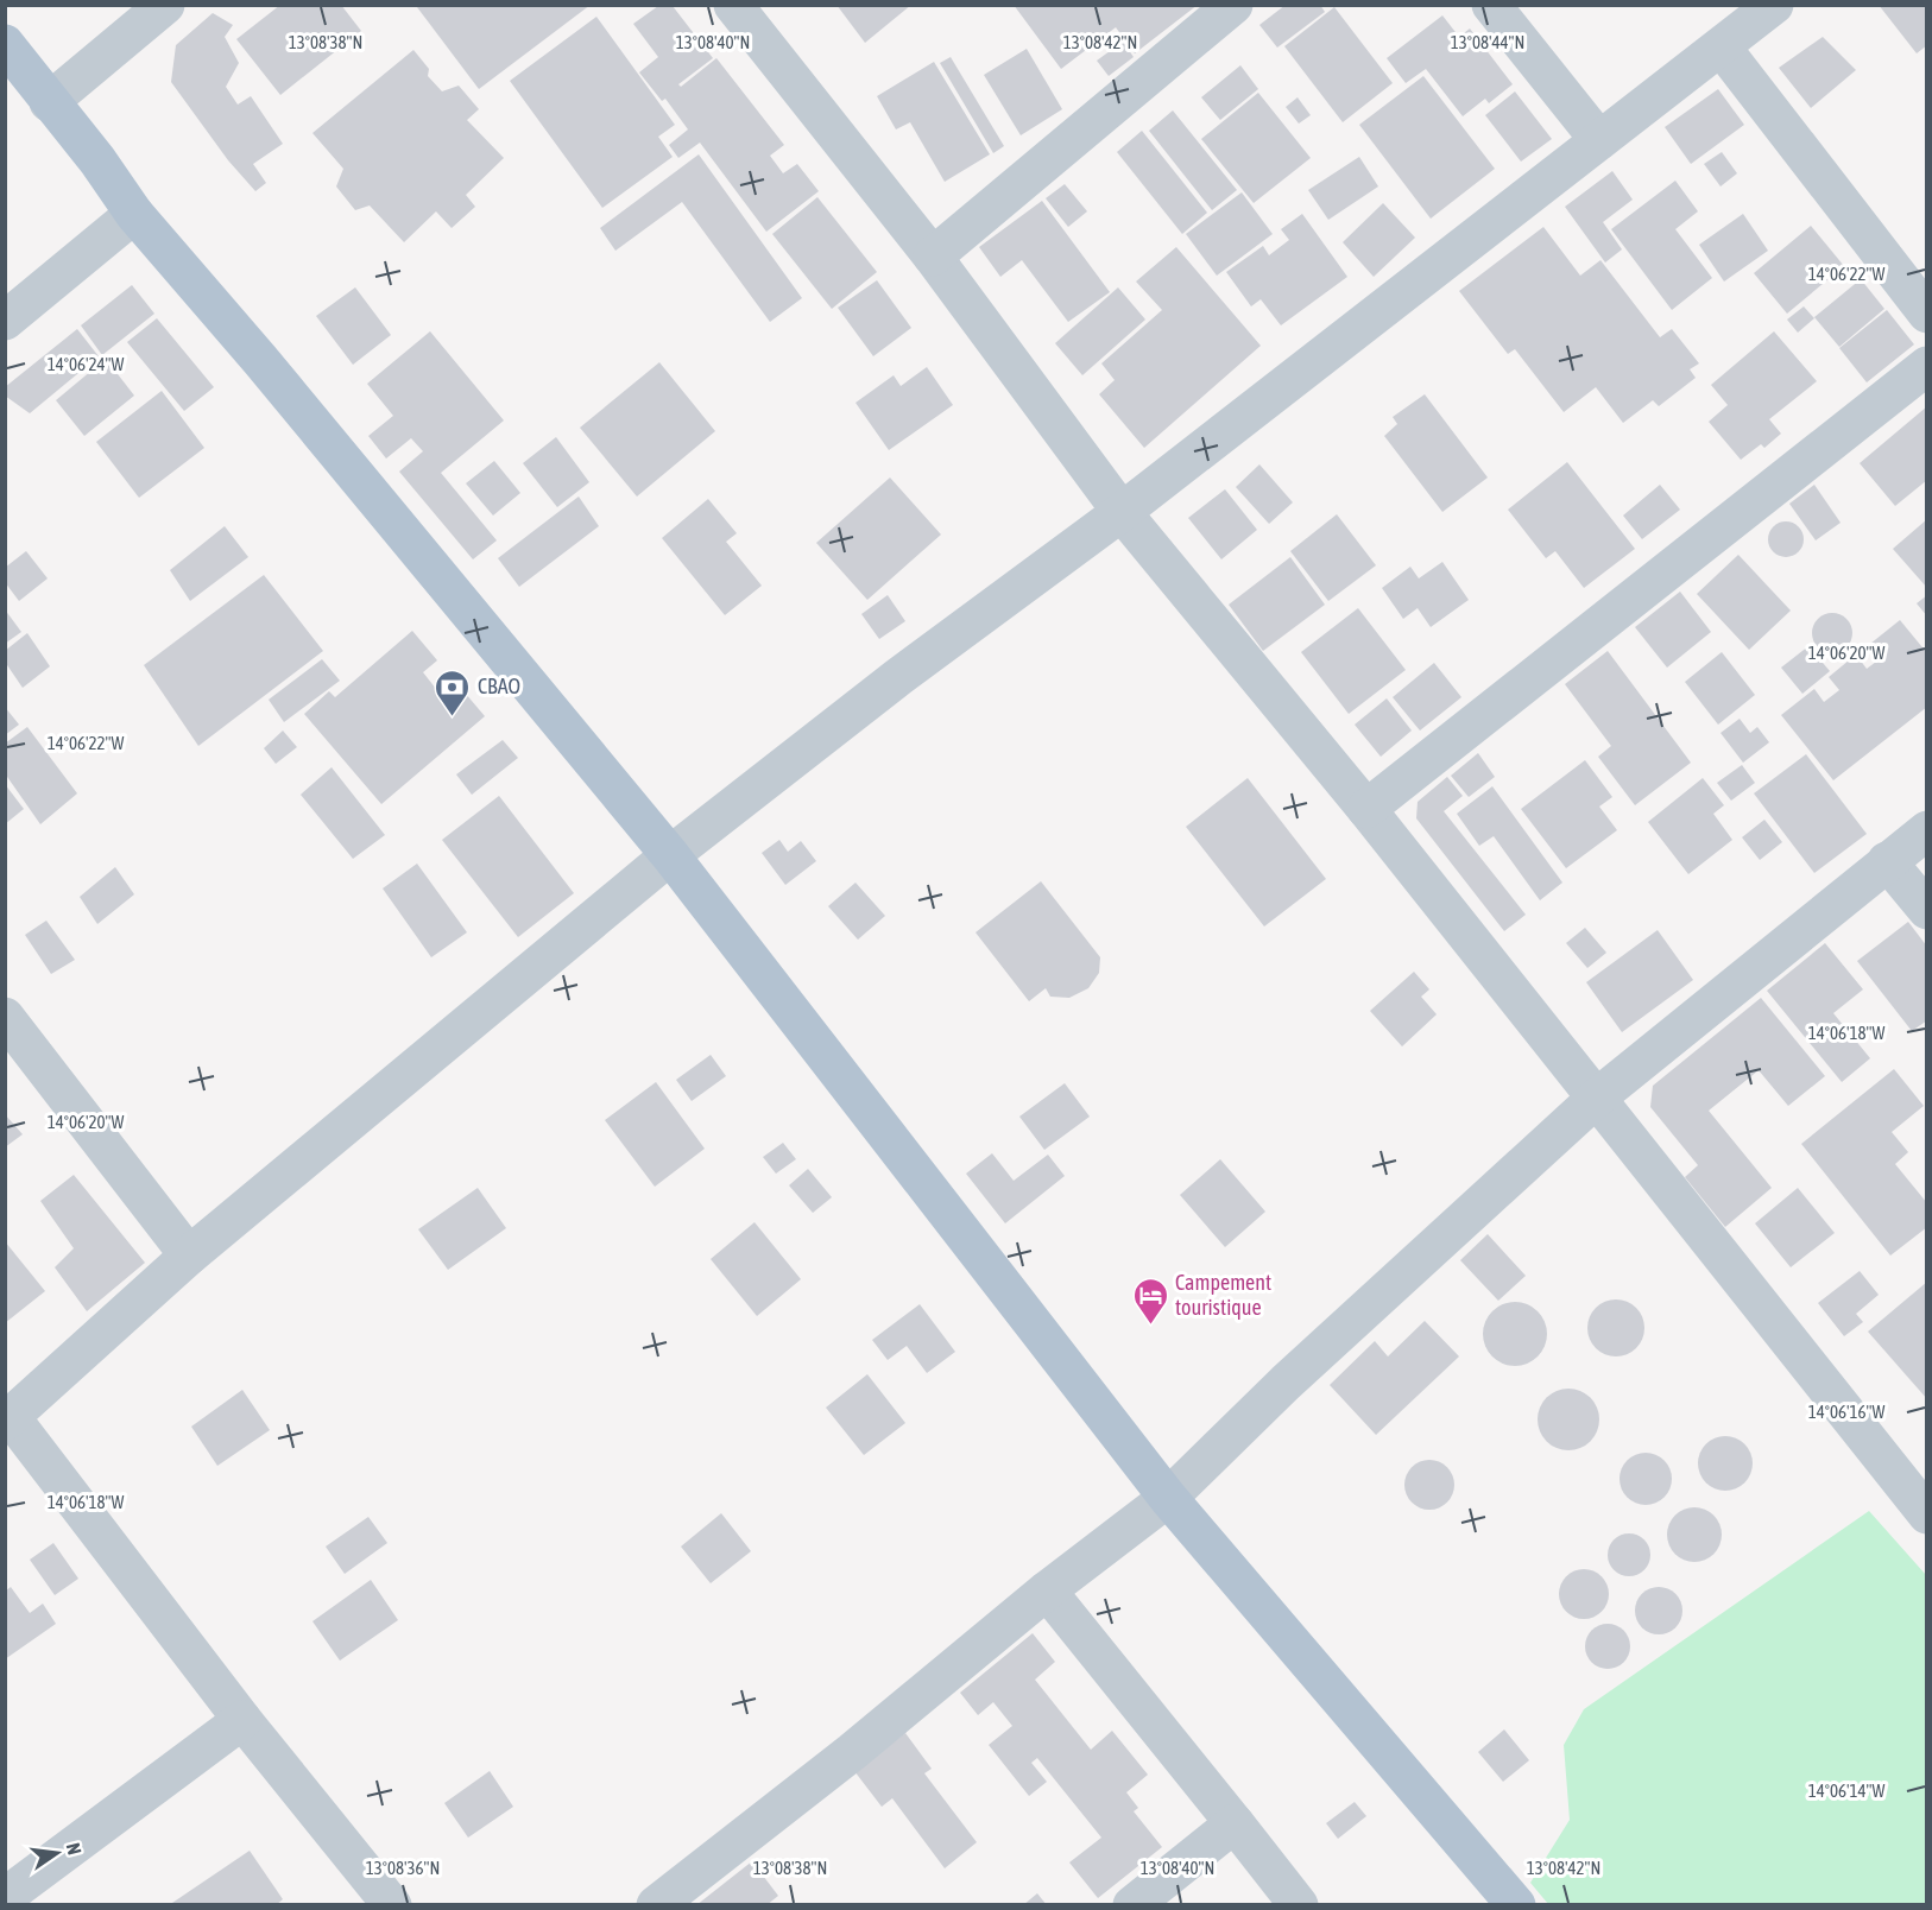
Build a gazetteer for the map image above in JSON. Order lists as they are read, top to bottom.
{
  "places": {
    "bank": ["CBAO"],
    "hotel": ["Campement touristique"]
  },
  "north": "right",
  "coordinates": [
    "13°08'38\"N",
    "13°08'40\"N",
    "13°08'44\"N",
    "13°08'42\"N",
    "14°06'22\"W",
    "14°06'24\"W",
    "14°06'20\"W",
    "14°06'18\"W",
    "14°06'16\"W",
    "14°06'14\"W",
    "13°08'36\"N"
  ]
}
